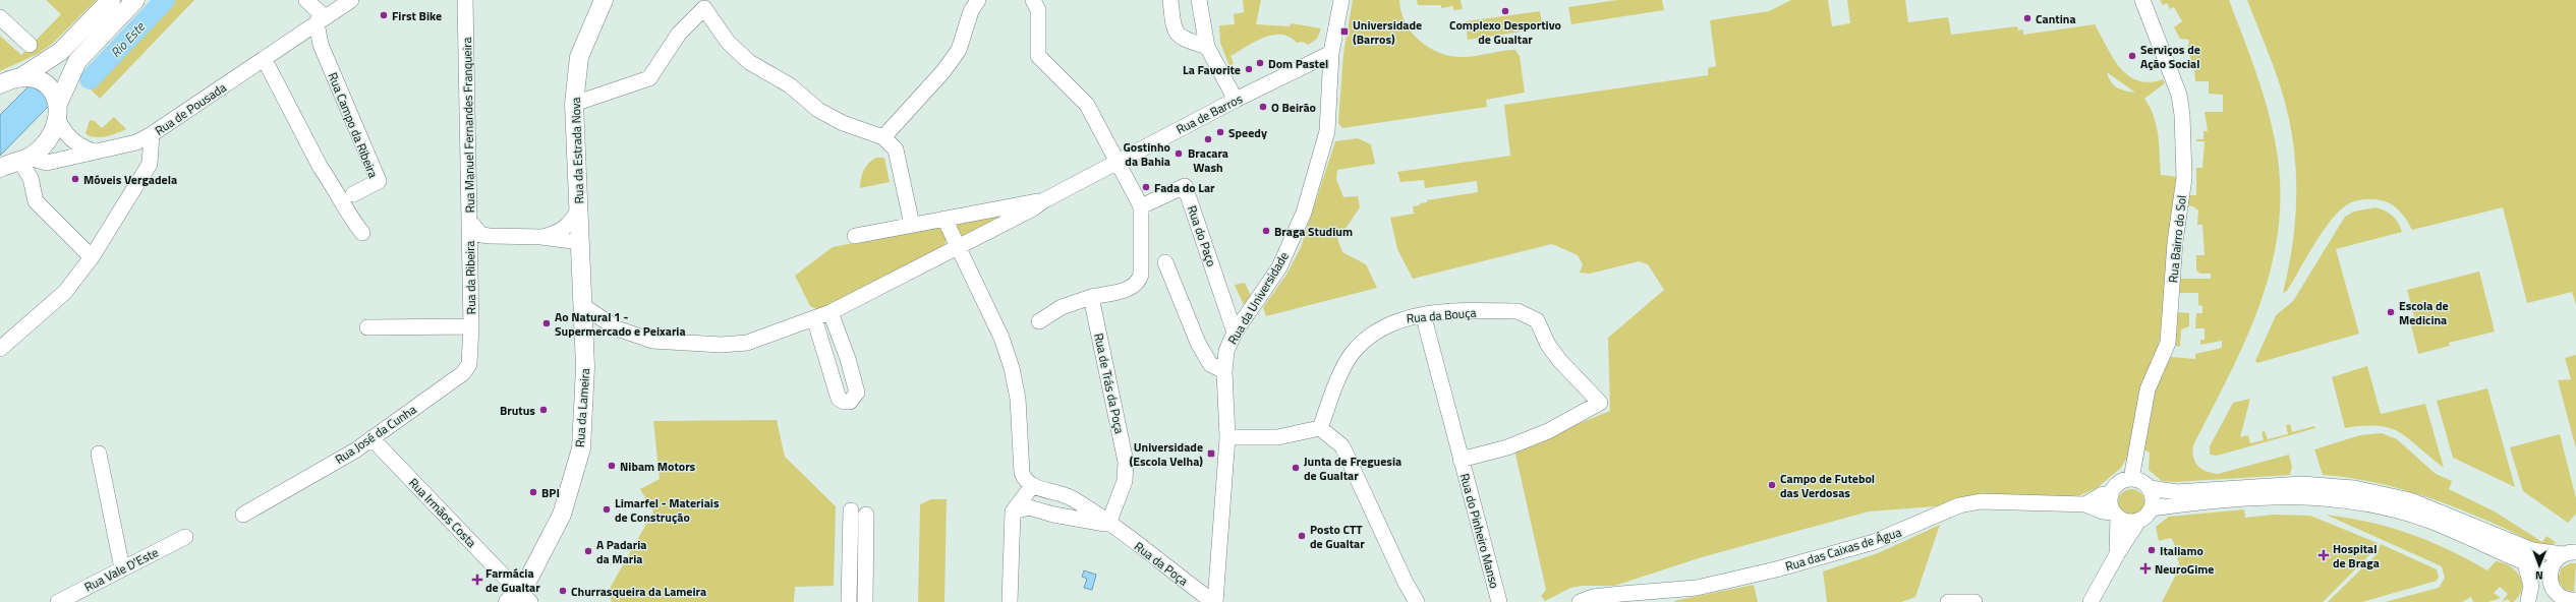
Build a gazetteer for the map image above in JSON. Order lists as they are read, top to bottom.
{
  "streets": {
    "main road": ["Rua da Estrada Nova", "Rua da Lameira"],
    "street": [
      "Rua de Pousada",
      "Rua de Barros",
      "Rua Campo da Ribeira",
      "Rua Manuel Fernandes Franqueira",
      "Rua do Paço",
      "Rua Bairro do Sol",
      "Rua da Ribeira",
      "Rua da Universidade",
      "Rua da Bouça",
      "Rua de Trás da Poça",
      "Rua José da Cunha",
      "Rua Irmãos Costa",
      "Rua do Pinheiro Manso",
      "Rua das Caixas de Água",
      "Rua da Poça",
      "Rua Vale D'Este"
    ]
  },
  "crossings": [
    ["Rua de Pousada", "Rua Campo da Ribeira"],
    ["Rua de Barros", "Rua da Universidade"],
    ["Rua Manuel Fernandes Franqueira", "Rua da Estrada Nova"],
    ["Rua Manuel Fernandes Franqueira", "Rua da Ribeira"],
    ["Rua Manuel Fernandes Franqueira", "Rua da Lameira"],
    ["Rua da Estrada Nova", "Rua da Lameira"],
    ["Rua do Paço", "Rua da Universidade"],
    ["Rua Bairro do Sol", "Rua das Caixas de Água"],
    ["Rua da Ribeira", "Rua José da Cunha"],
    ["Rua da Universidade", "Rua da Poça"],
    ["Rua da Bouça", "Rua do Pinheiro Manso"],
    ["Rua de Trás da Poça", "Rua da Poça"],
    ["Rua da Lameira", "Rua Irmãos Costa"],
    ["Rua José da Cunha", "Rua Irmãos Costa"]
  ],
  "water": ["Rio Este"],
  "places": {
    "other": [
      "Complexo Desportivo de Gualtar",
      "First Bike",
      "Cantina",
      "Serviços de Ação Social",
      "Dom Pastel",
      "La Favorite",
      "O Beirão",
      "Speedy",
      "Bracara Wash",
      "Gostinho da Bahia",
      "Móveis Vergadela",
      "Fada do Lar",
      "Braga Studium",
      "Escola de Medicina",
      "Ao Natural 1 - Supermercado e Peixaria",
      "Brutus",
      "Nibam Motors",
      "Junta de Freguesia de Gualtar",
      "Campo de Futebol das Verdosas",
      "BPI",
      "Limarfel - Materiais de Construção",
      "Posto CTT de Gualtar",
      "Italiamo",
      "A Padaria da Maria",
      "Churrasqueira da Lameira"
    ],
    "transit": ["Universidade (Barros)", "Universidade (Escola Velha)"],
    "health": ["Hospital de Braga", "NeuroGime", "Farmácia de Gualtar"]
  },
  "north": "bottom"
}
